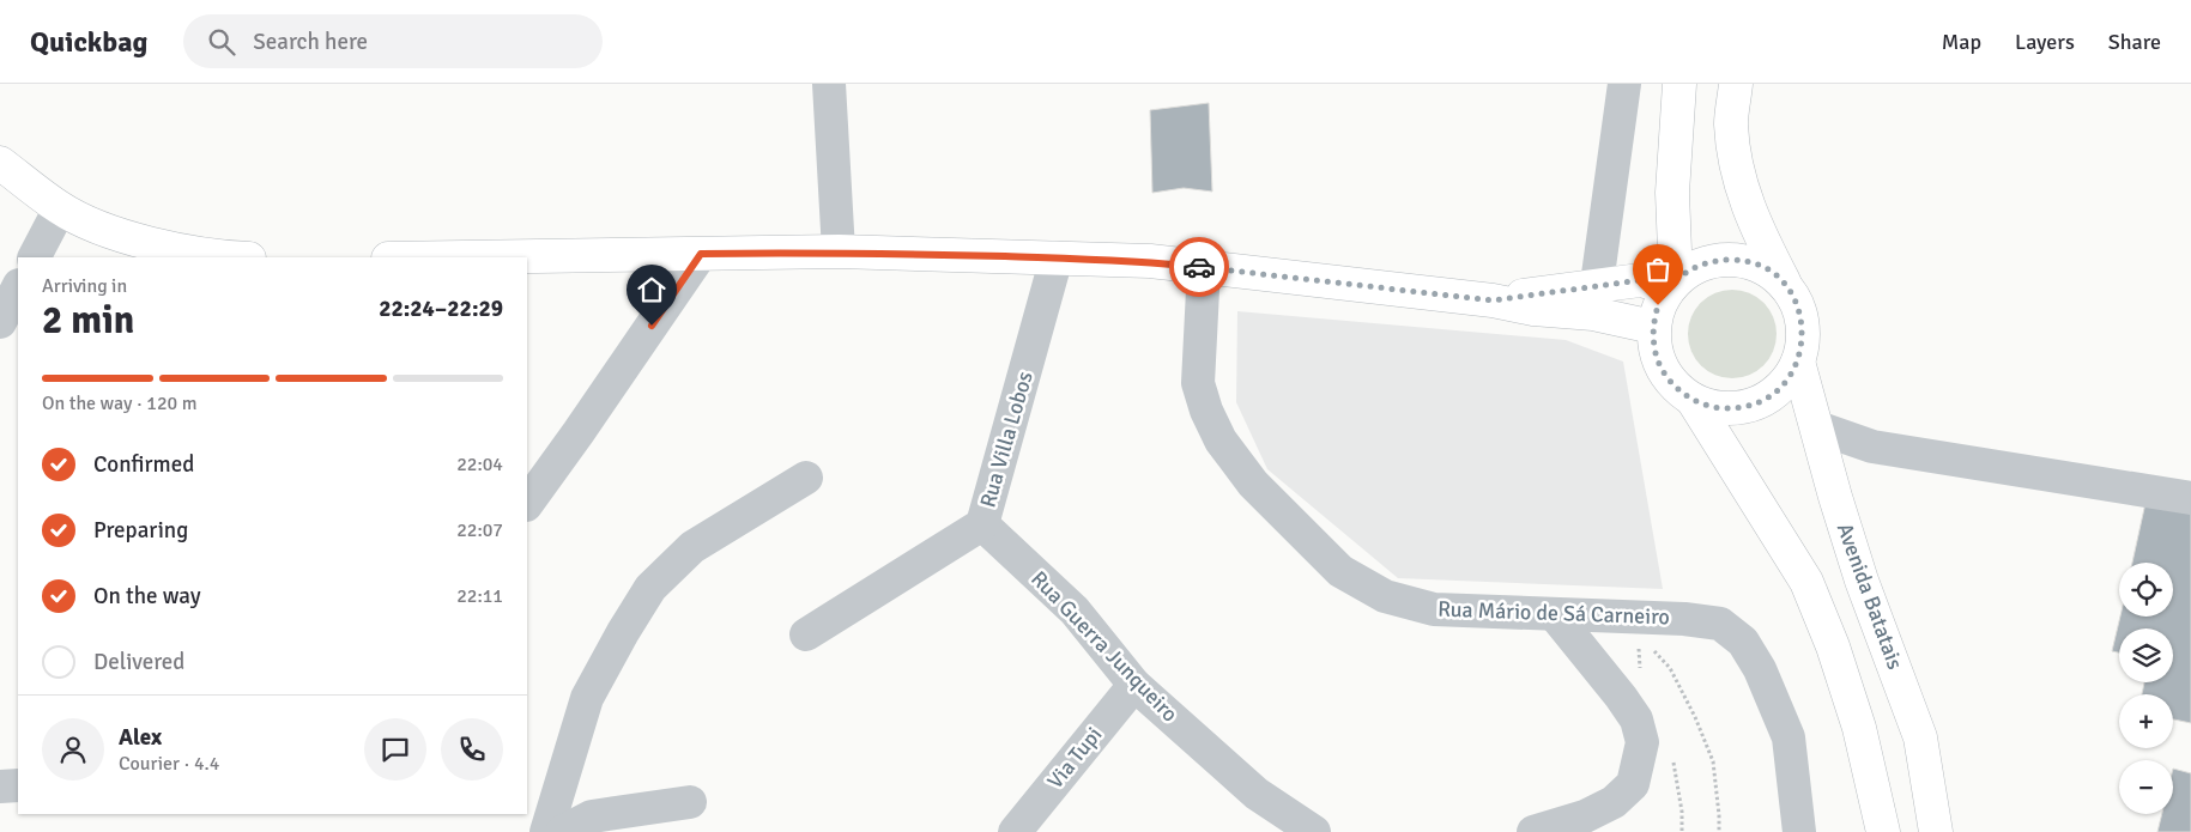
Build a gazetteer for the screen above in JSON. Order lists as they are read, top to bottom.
{
  "streets": {
    "main road": ["Avenida Batatais"],
    "street": [
      "Rua Villa Lobos",
      "Rua Mário de Sá Carneiro",
      "Rua Guerra Junqueiro",
      "Via Tupi"
    ]
  },
  "crossings": [
    ["Rua Villa Lobos", "Rua Guerra Junqueiro"],
    ["Rua Guerra Junqueiro", "Via Tupi"]
  ],
  "page": {
    "header": "Quickbag",
    "search": "Search here",
    "nav": ["Map", "Layers", "Share"],
    "heading": ["2 min", "Arriving in", "22:24–22:29"],
    "panel": ["Alex", "Courier · 4.4"],
    "bar": "On the way · 120 m",
    "list": [
      ["Confirmed", "22:04"],
      ["Preparing", "22:07"],
      ["On the way", "22:11"],
      "Delivered"
    ],
    "map_buttons": ["+", "−"]
  }
}
